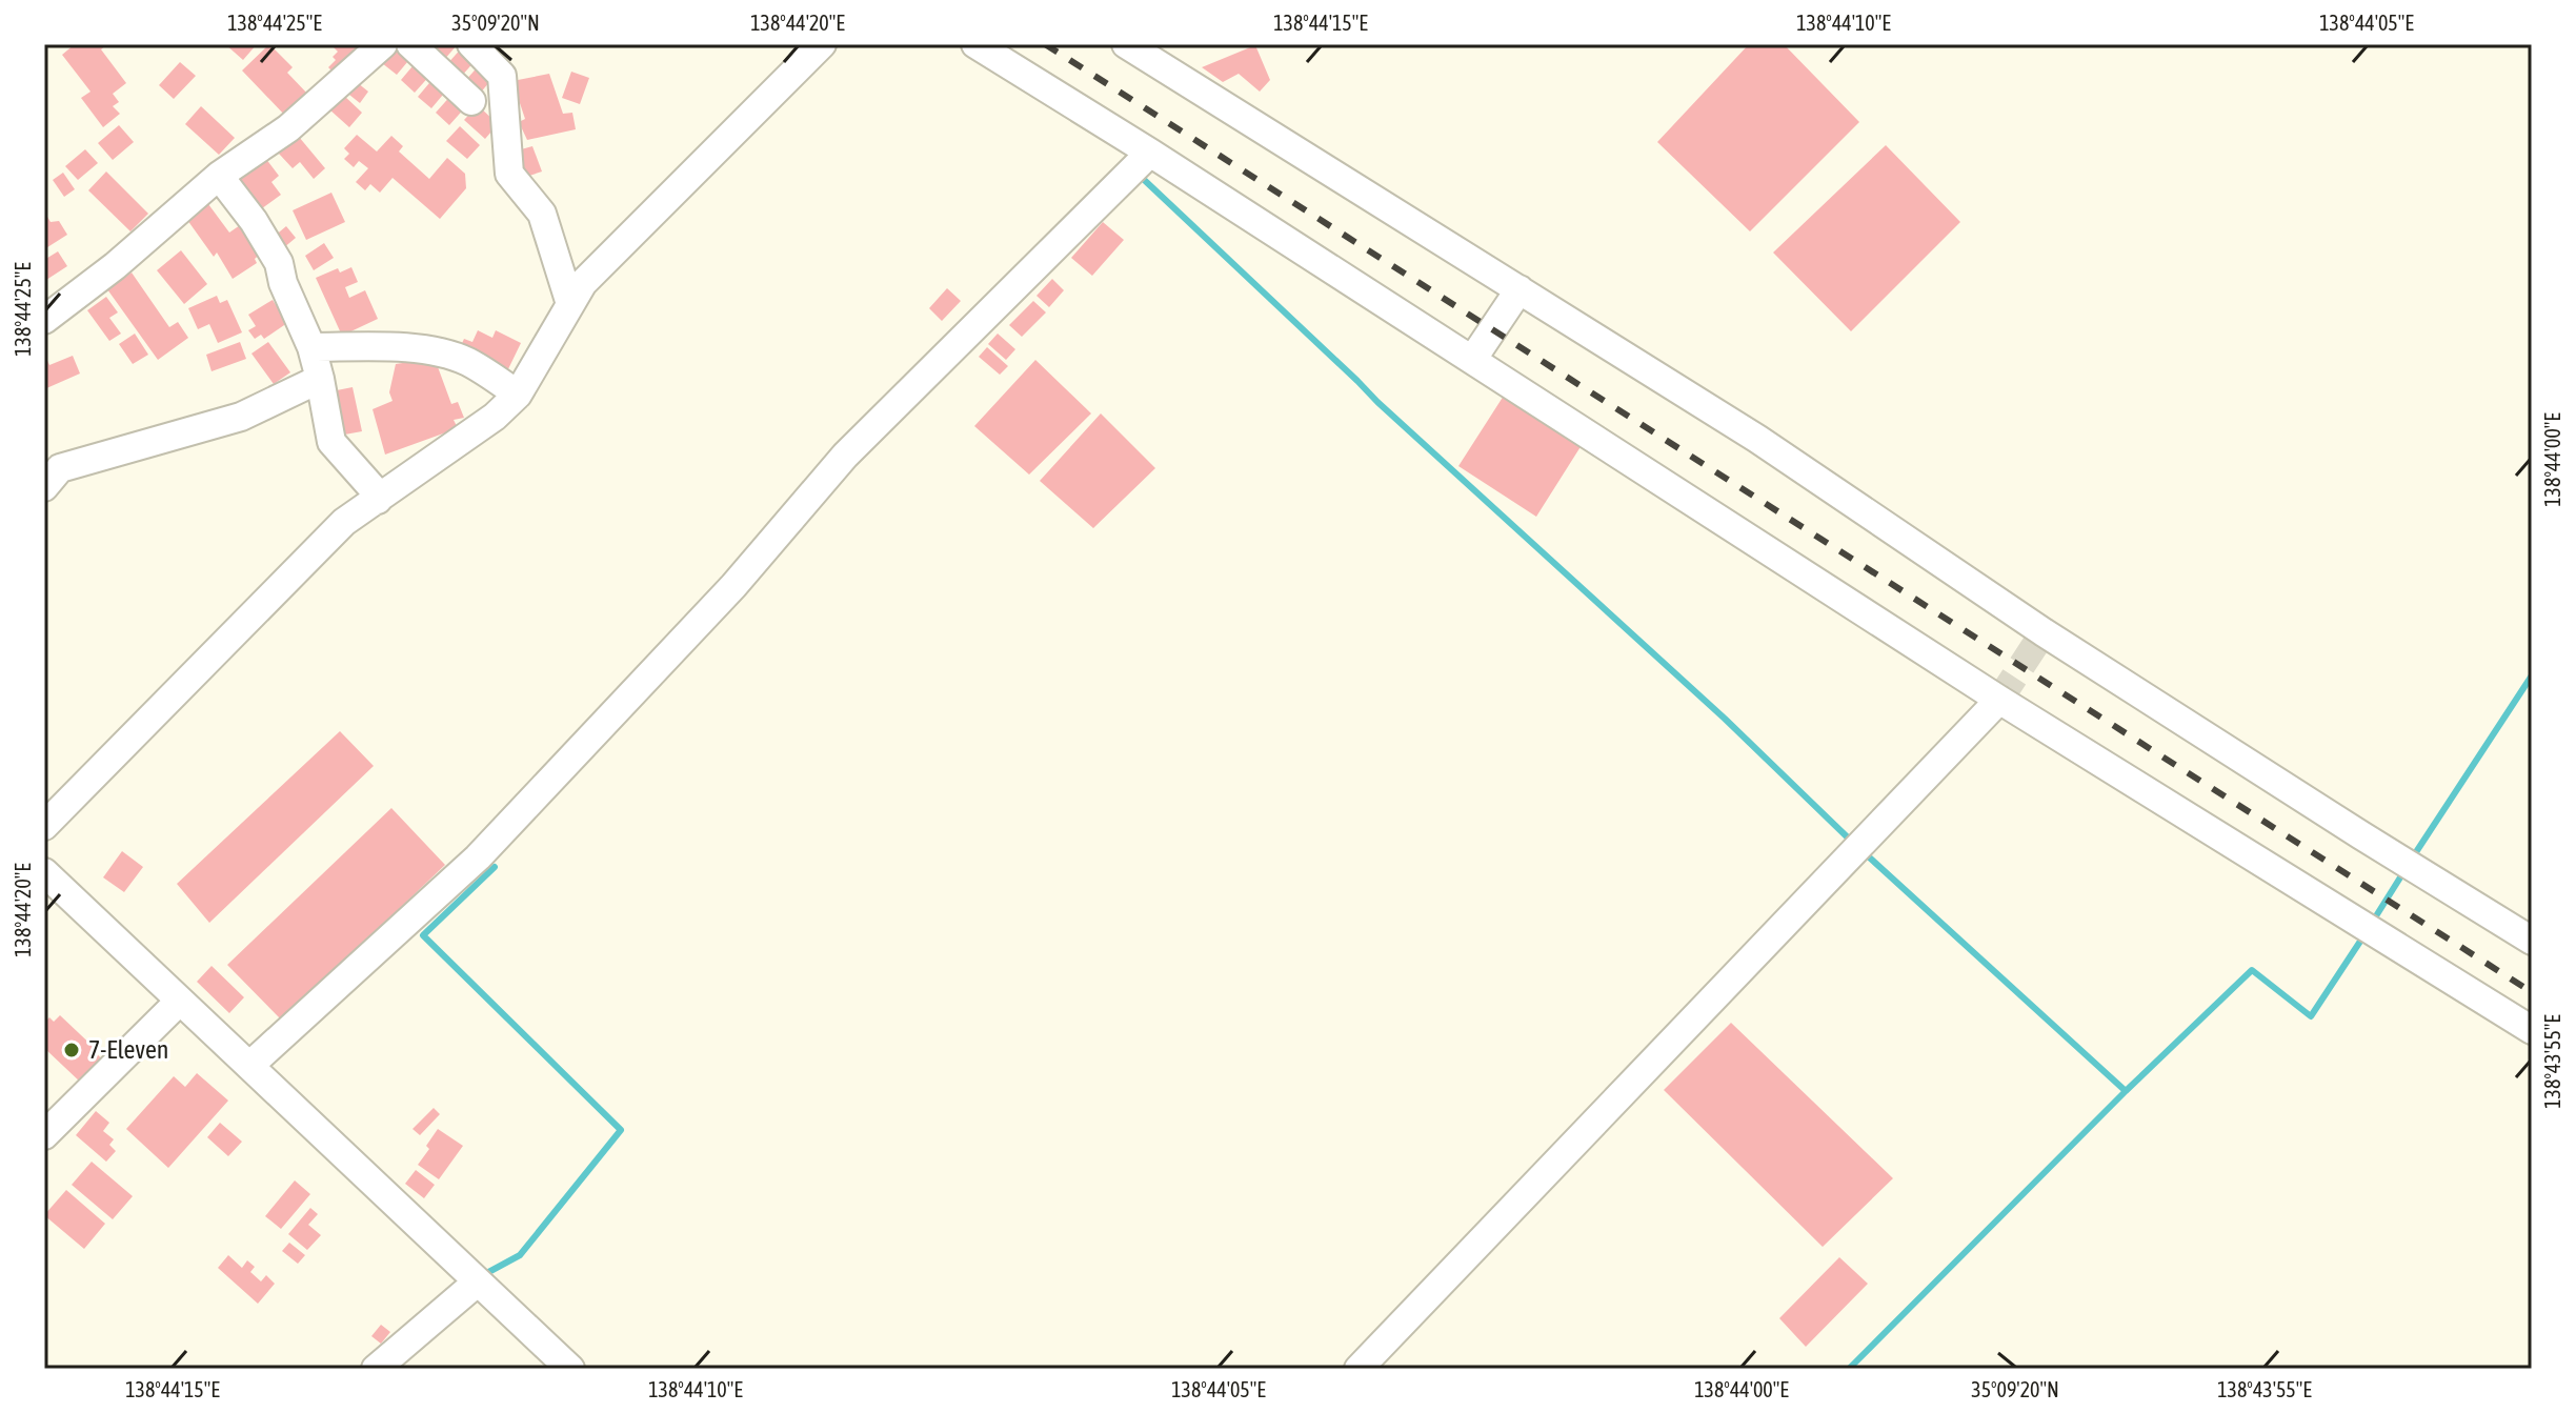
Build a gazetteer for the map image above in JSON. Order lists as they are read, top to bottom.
{
  "places": ["7-Eleven"],
  "coordinates": [
    "138°44'25\"E",
    "35°09'20\"N",
    "138°44'20\"E",
    "138°44'15\"E",
    "138°44'10\"E",
    "138°44'05\"E",
    "138°44'00\"E",
    "138°43'55\"E"
  ]
}
